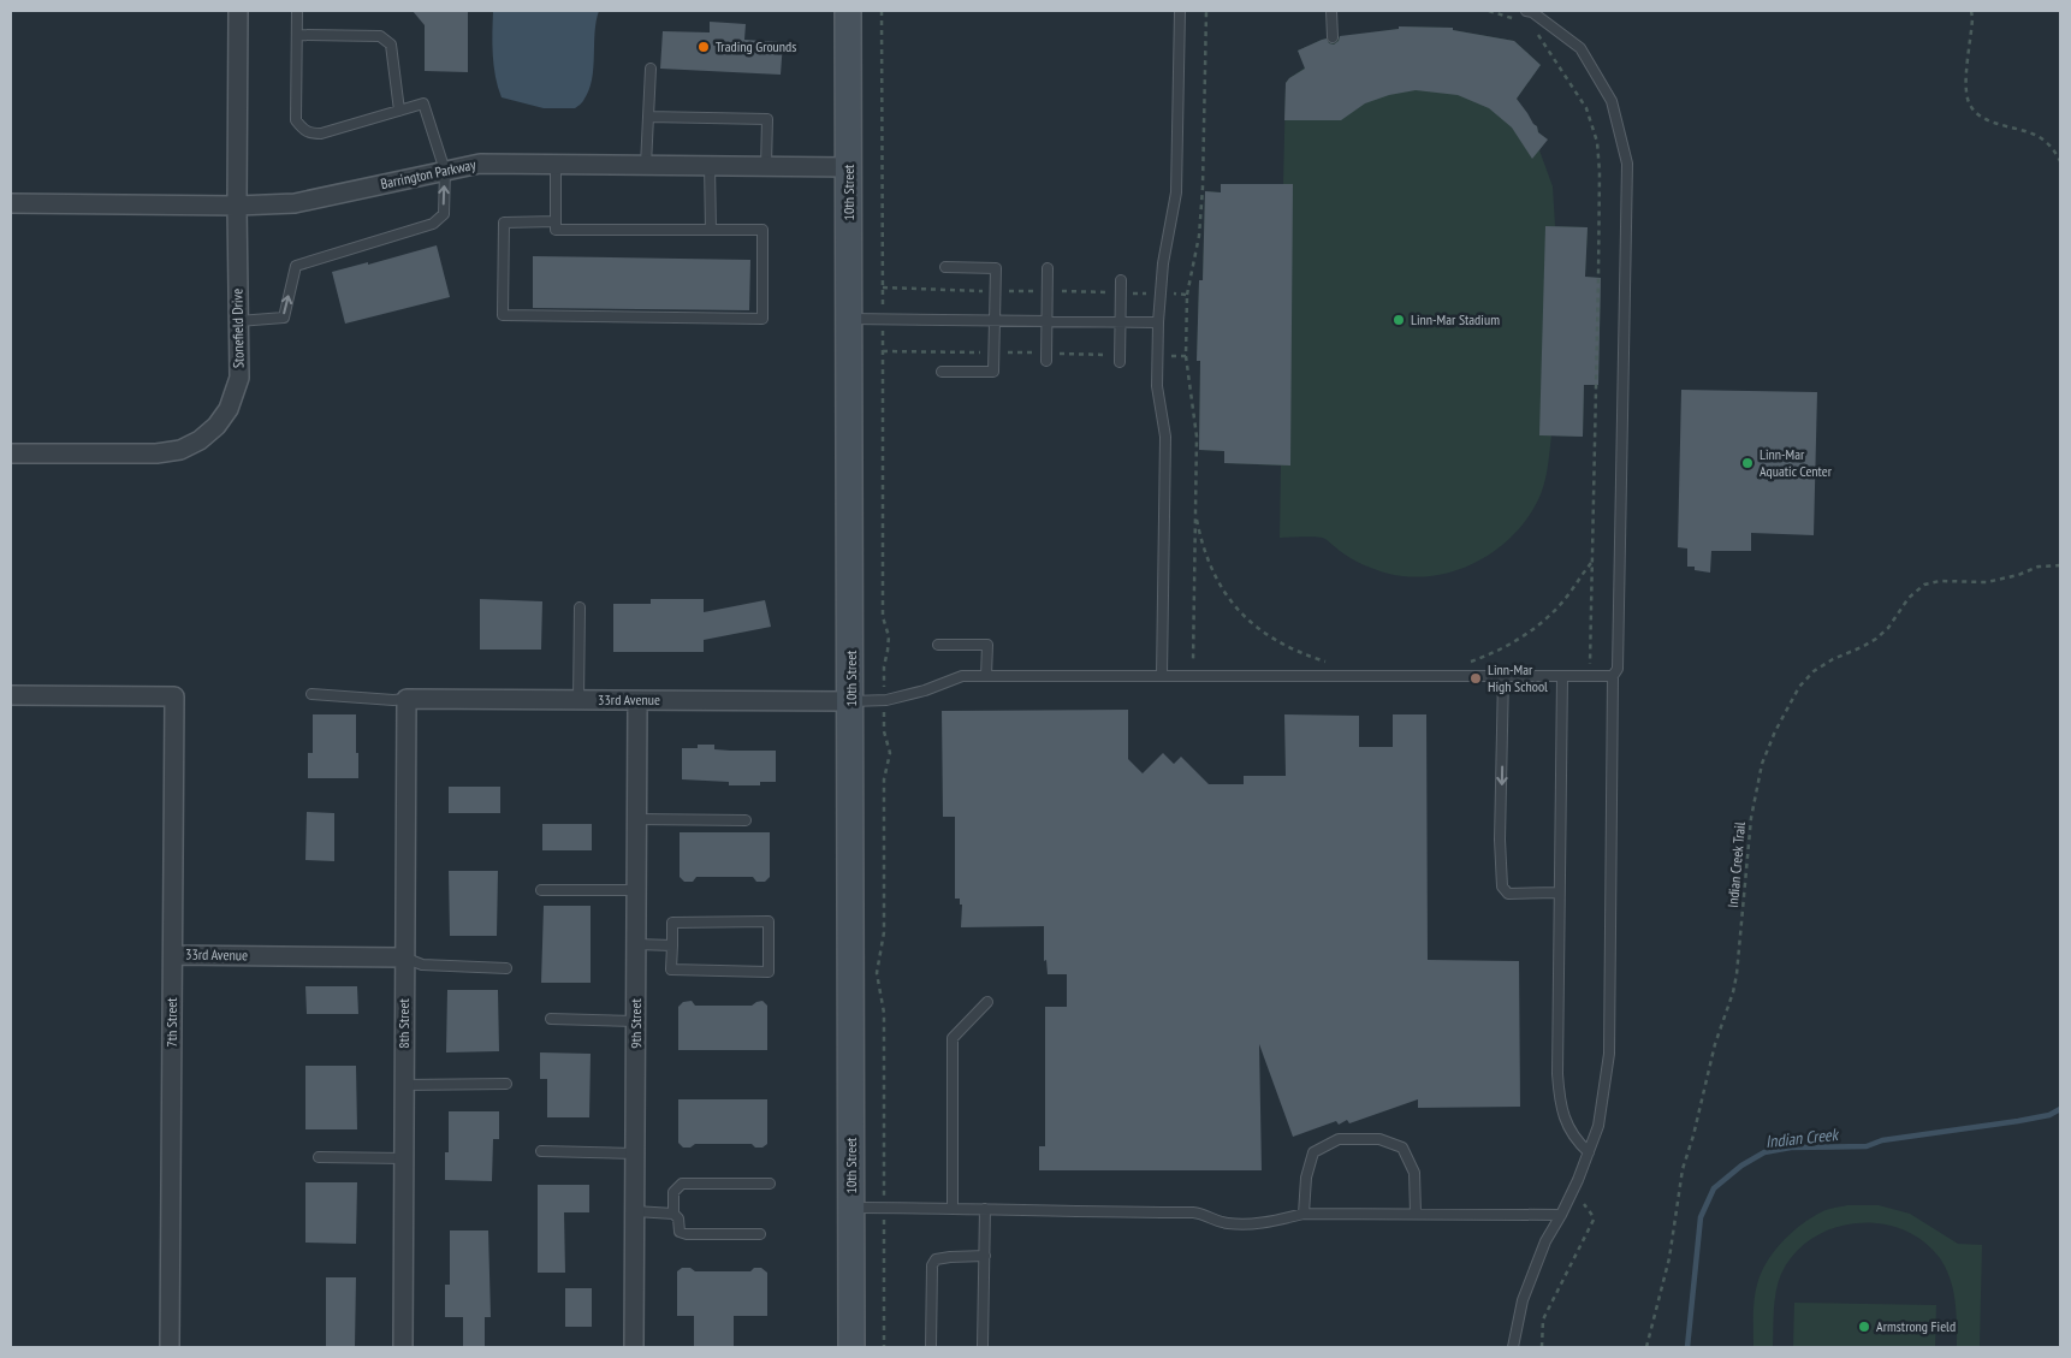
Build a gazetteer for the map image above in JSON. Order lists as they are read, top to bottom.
{
  "streets": {
    "street": [
      "Barrington Parkway",
      "10th Street",
      "Stonefield Drive",
      "33rd Avenue",
      "7th Street",
      "8th Street",
      "9th Street"
    ],
    "path": ["Indian Creek Trail"]
  },
  "crossings": [
    ["Barrington Parkway", "10th Street"],
    ["Barrington Parkway", "Stonefield Drive"],
    ["10th Street", "33rd Avenue"],
    ["33rd Avenue", "7th Street"],
    ["33rd Avenue", "8th Street"],
    ["33rd Avenue", "9th Street"]
  ],
  "water": ["Indian Creek"],
  "places": [
    "Trading Grounds",
    "Linn-Mar Stadium",
    "Linn-Mar Aquatic Center",
    "Linn-Mar High School",
    "Armstrong Field"
  ]
}
